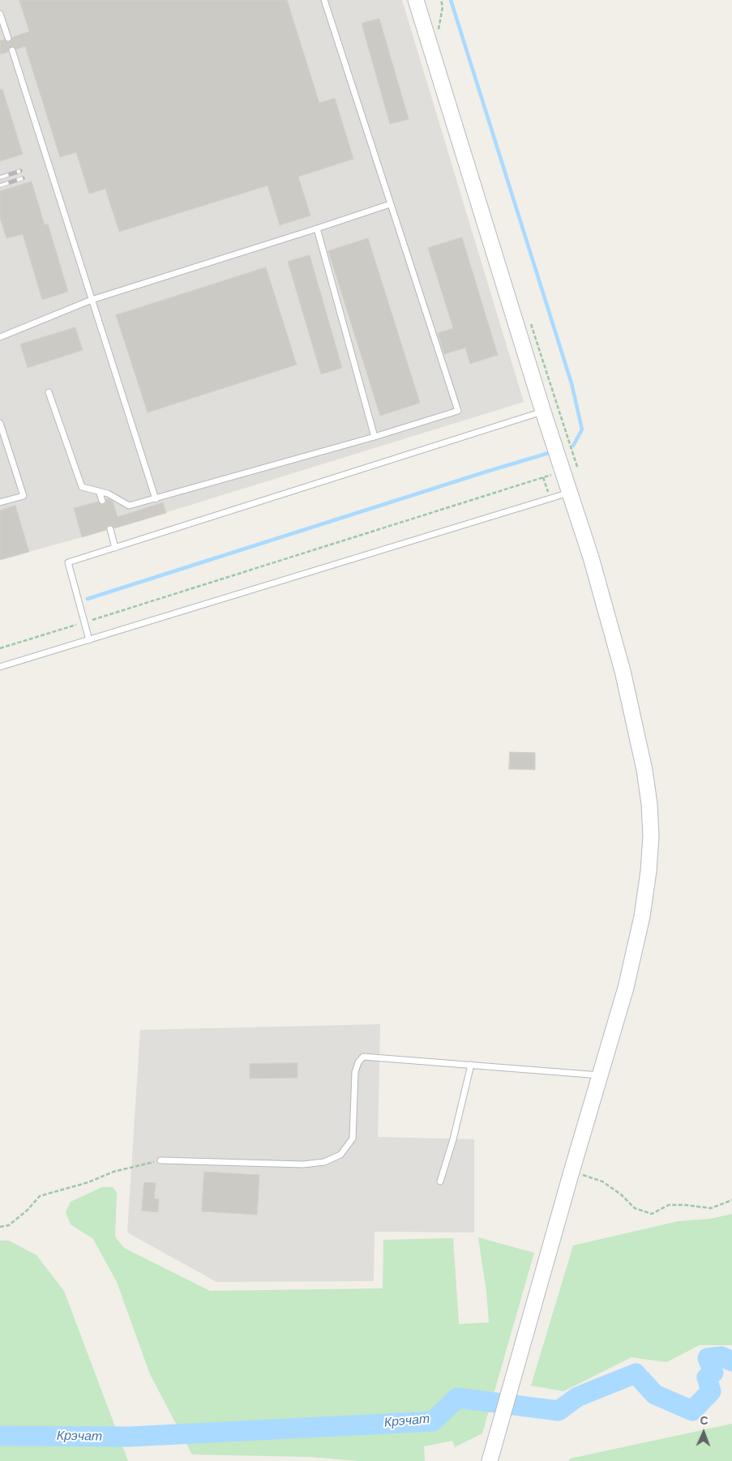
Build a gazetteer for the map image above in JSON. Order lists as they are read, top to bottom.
{
  "water": ["Крэчат"],
  "north": "top"
}
